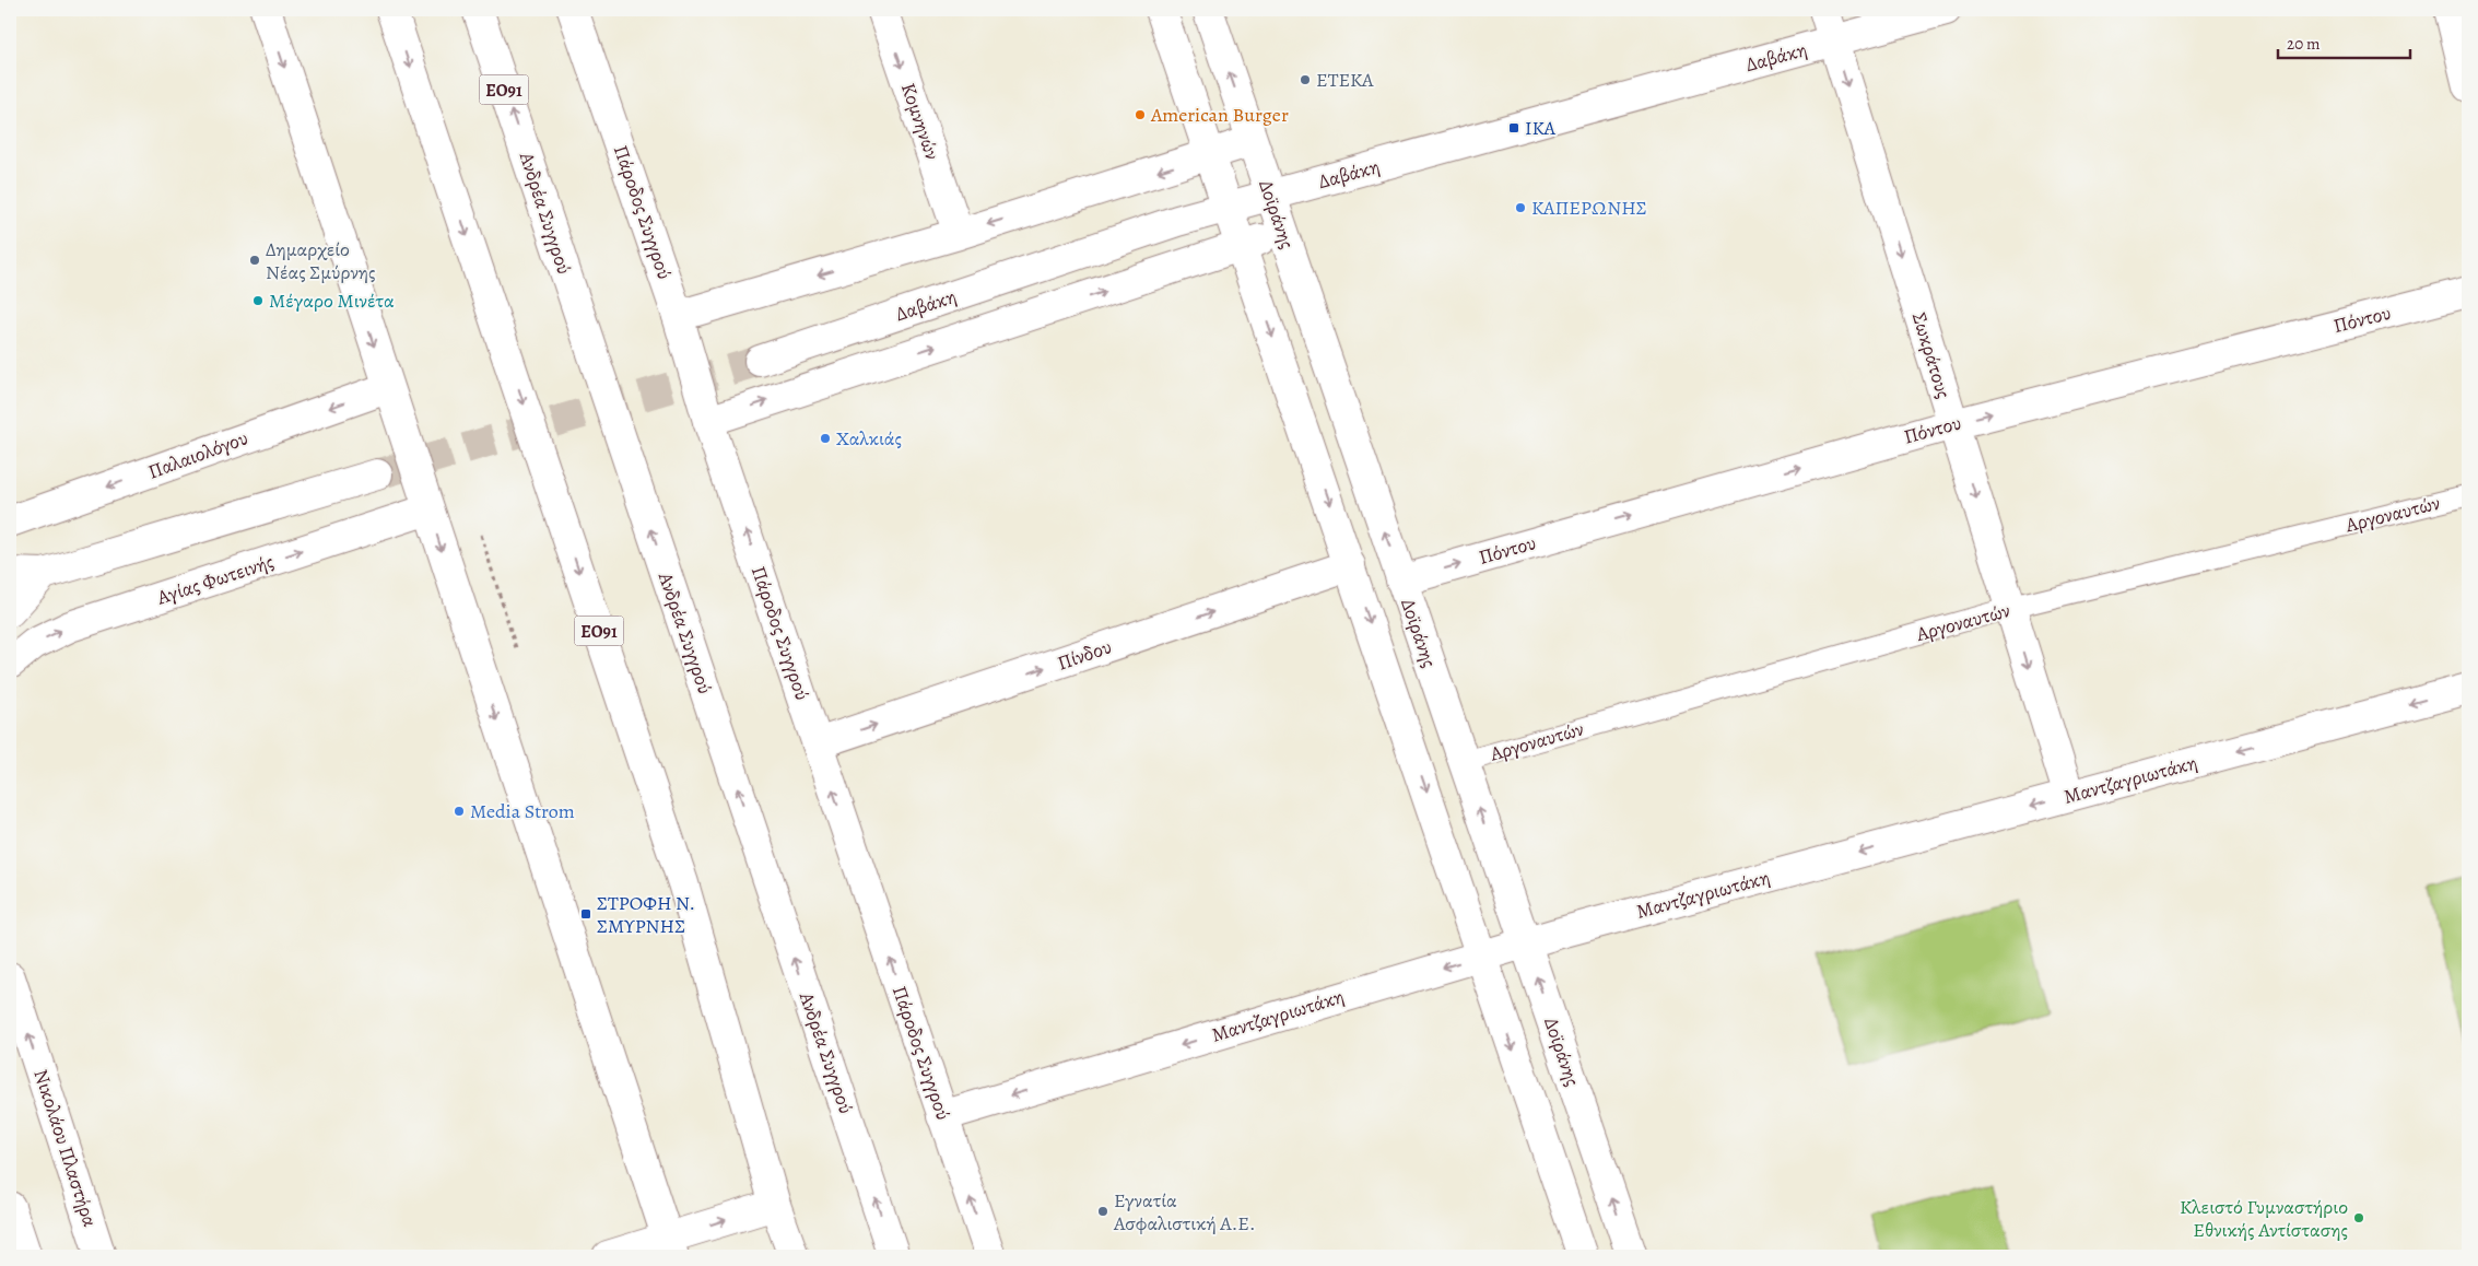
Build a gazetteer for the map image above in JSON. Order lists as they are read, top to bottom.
{
  "streets": {
    "main road": [
      "Δαβάκη",
      "ΕΟ91",
      "Κομνηνών",
      "Πάροδος Συγγρού",
      "Ανδρέα Συγγρού",
      "Δοϊράνης",
      "Πόντου",
      "Σωκράτους",
      "Παλαιολόγου",
      "Αγίας Φωτεινής",
      "Πίνδου",
      "Μαντζαγριωτάκη",
      "Νικολάου Πλαστήρα"
    ],
    "lane": ["Αργοναυτών"]
  },
  "crossings": [
    ["Δαβάκη", "Δοϊράνης"],
    ["Δαβάκη", "Σωκράτους"],
    ["Πάροδος Συγγρού", "Πίνδου"],
    ["Πάροδος Συγγρού", "Μαντζαγριωτάκη"],
    ["Δοϊράνης", "Πόντου"],
    ["Δοϊράνης", "Αργοναυτών"],
    ["Δοϊράνης", "Μαντζαγριωτάκη"],
    ["Πόντου", "Σωκράτους"],
    ["Σωκράτους", "Αργοναυτών"],
    ["Σωκράτους", "Μαντζαγριωτάκη"]
  ],
  "one_way": [
    "Πόντου",
    "Σωκράτους",
    "Πίνδου",
    "Μαντζαγριωτάκη",
    "Νικολάου Πλαστήρα"
  ],
  "places": {
    "other": [
      "ΕΤΕΚΑ",
      "American Burger",
      "ΚΑΠΕΡΩΝΗΣ",
      "Δημαρχείο Νέας Σμύρνης",
      "Μέγαρο Μινέτα",
      "Χαλκιάς",
      "Media Strom",
      "Εγνατία Ασφαλιστική Α.Ε.",
      "Κλειστό Γυμναστήριο Εθνικής Αντίστασης"
    ],
    "transit": ["ΙΚΑ", "ΣΤΡΟΦΗ Ν. ΣΜΥΡΝΗΣ"]
  },
  "scale_bar": "20 m"
}
